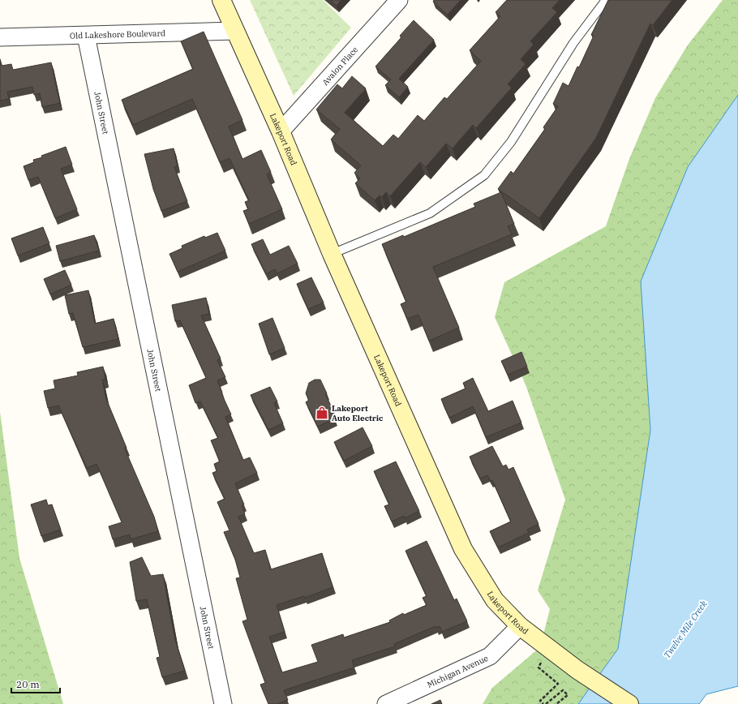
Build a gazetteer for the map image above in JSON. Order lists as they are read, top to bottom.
{
  "streets": {
    "main road": ["Lakeport Road"],
    "street": [
      "Old Lakeshore Boulevard",
      "Avalon Place",
      "John Street",
      "Michigan Avenue"
    ]
  },
  "crossings": [
    ["Old Lakeshore Boulevard", "John Street"],
    ["Old Lakeshore Boulevard", "Lakeport Road"],
    ["Avalon Place", "Lakeport Road"],
    ["Lakeport Road", "Michigan Avenue"]
  ],
  "water": ["Twelve Mile Creek"],
  "places": {
    "shop": ["Lakeport Auto Electric"]
  },
  "scale_bar": "20 m"
}
